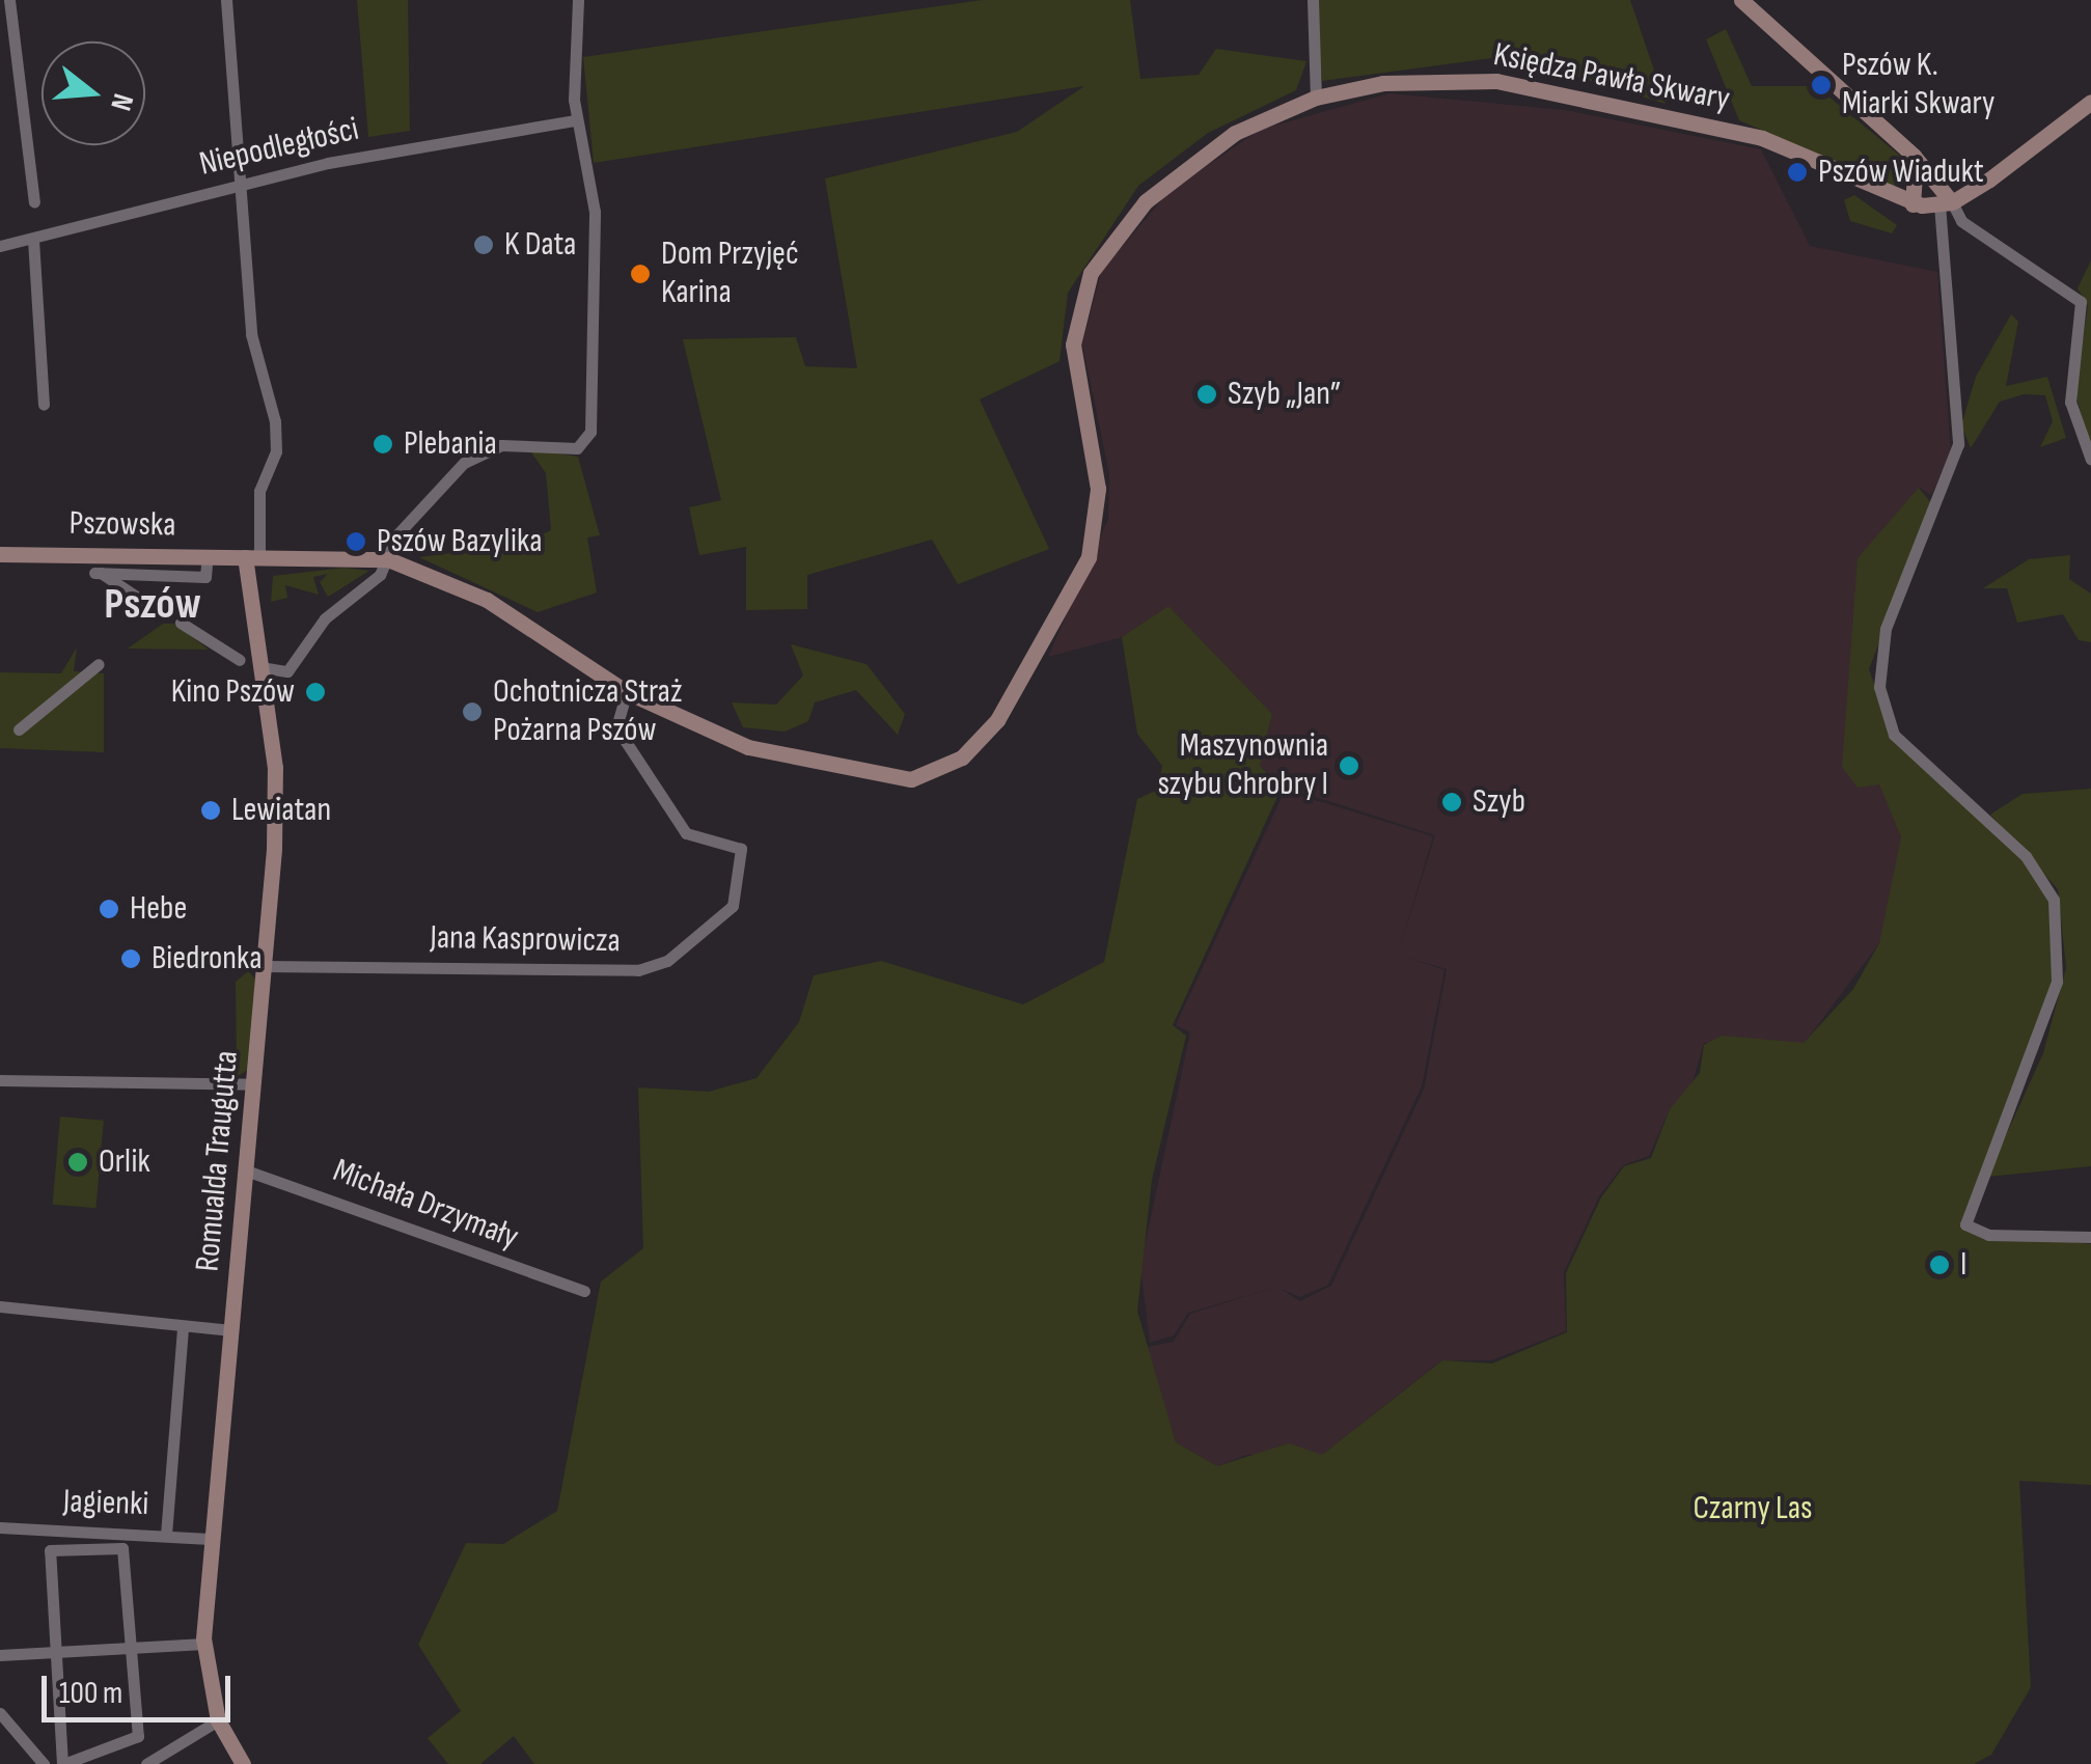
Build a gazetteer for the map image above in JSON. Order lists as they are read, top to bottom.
{
  "streets": {
    "main road": ["Księdza Pawła Skwary", "Pszowska", "Romualda Traugutta"],
    "street": [
      "Niepodległości",
      "Jana Kasprowicza",
      "Michała Drzymały",
      "Jagienki"
    ]
  },
  "crossings": [
    ["Księdza Pawła Skwary", "Pszowska"],
    ["Księdza Pawła Skwary", "Jana Kasprowicza"],
    ["Księdza Pawła Skwary", "Romualda Traugutta"],
    ["Pszowska", "Romualda Traugutta"],
    ["Jana Kasprowicza", "Romualda Traugutta"],
    ["Romualda Traugutta", "Michała Drzymały"],
    ["Romualda Traugutta", "Jagienki"]
  ],
  "districts": ["Pszów"],
  "parks": ["Czarny Las"],
  "places": [
    "Pszów K. Miarki Skwary",
    "Pszów Wiadukt",
    "K Data",
    "Dom Przyjęć Karina",
    "Szyb „Jan”",
    "Plebania",
    "Pszów Bazylika",
    "Kino Pszów",
    "Ochotnicza Straż Pożarna Pszów",
    "Maszynownia szybu Chrobry I",
    "Szyb",
    "Lewiatan",
    "Hebe",
    "Biedronka",
    "Orlik",
    "I"
  ],
  "scale_bar": "100 m",
  "north": "right"
}
